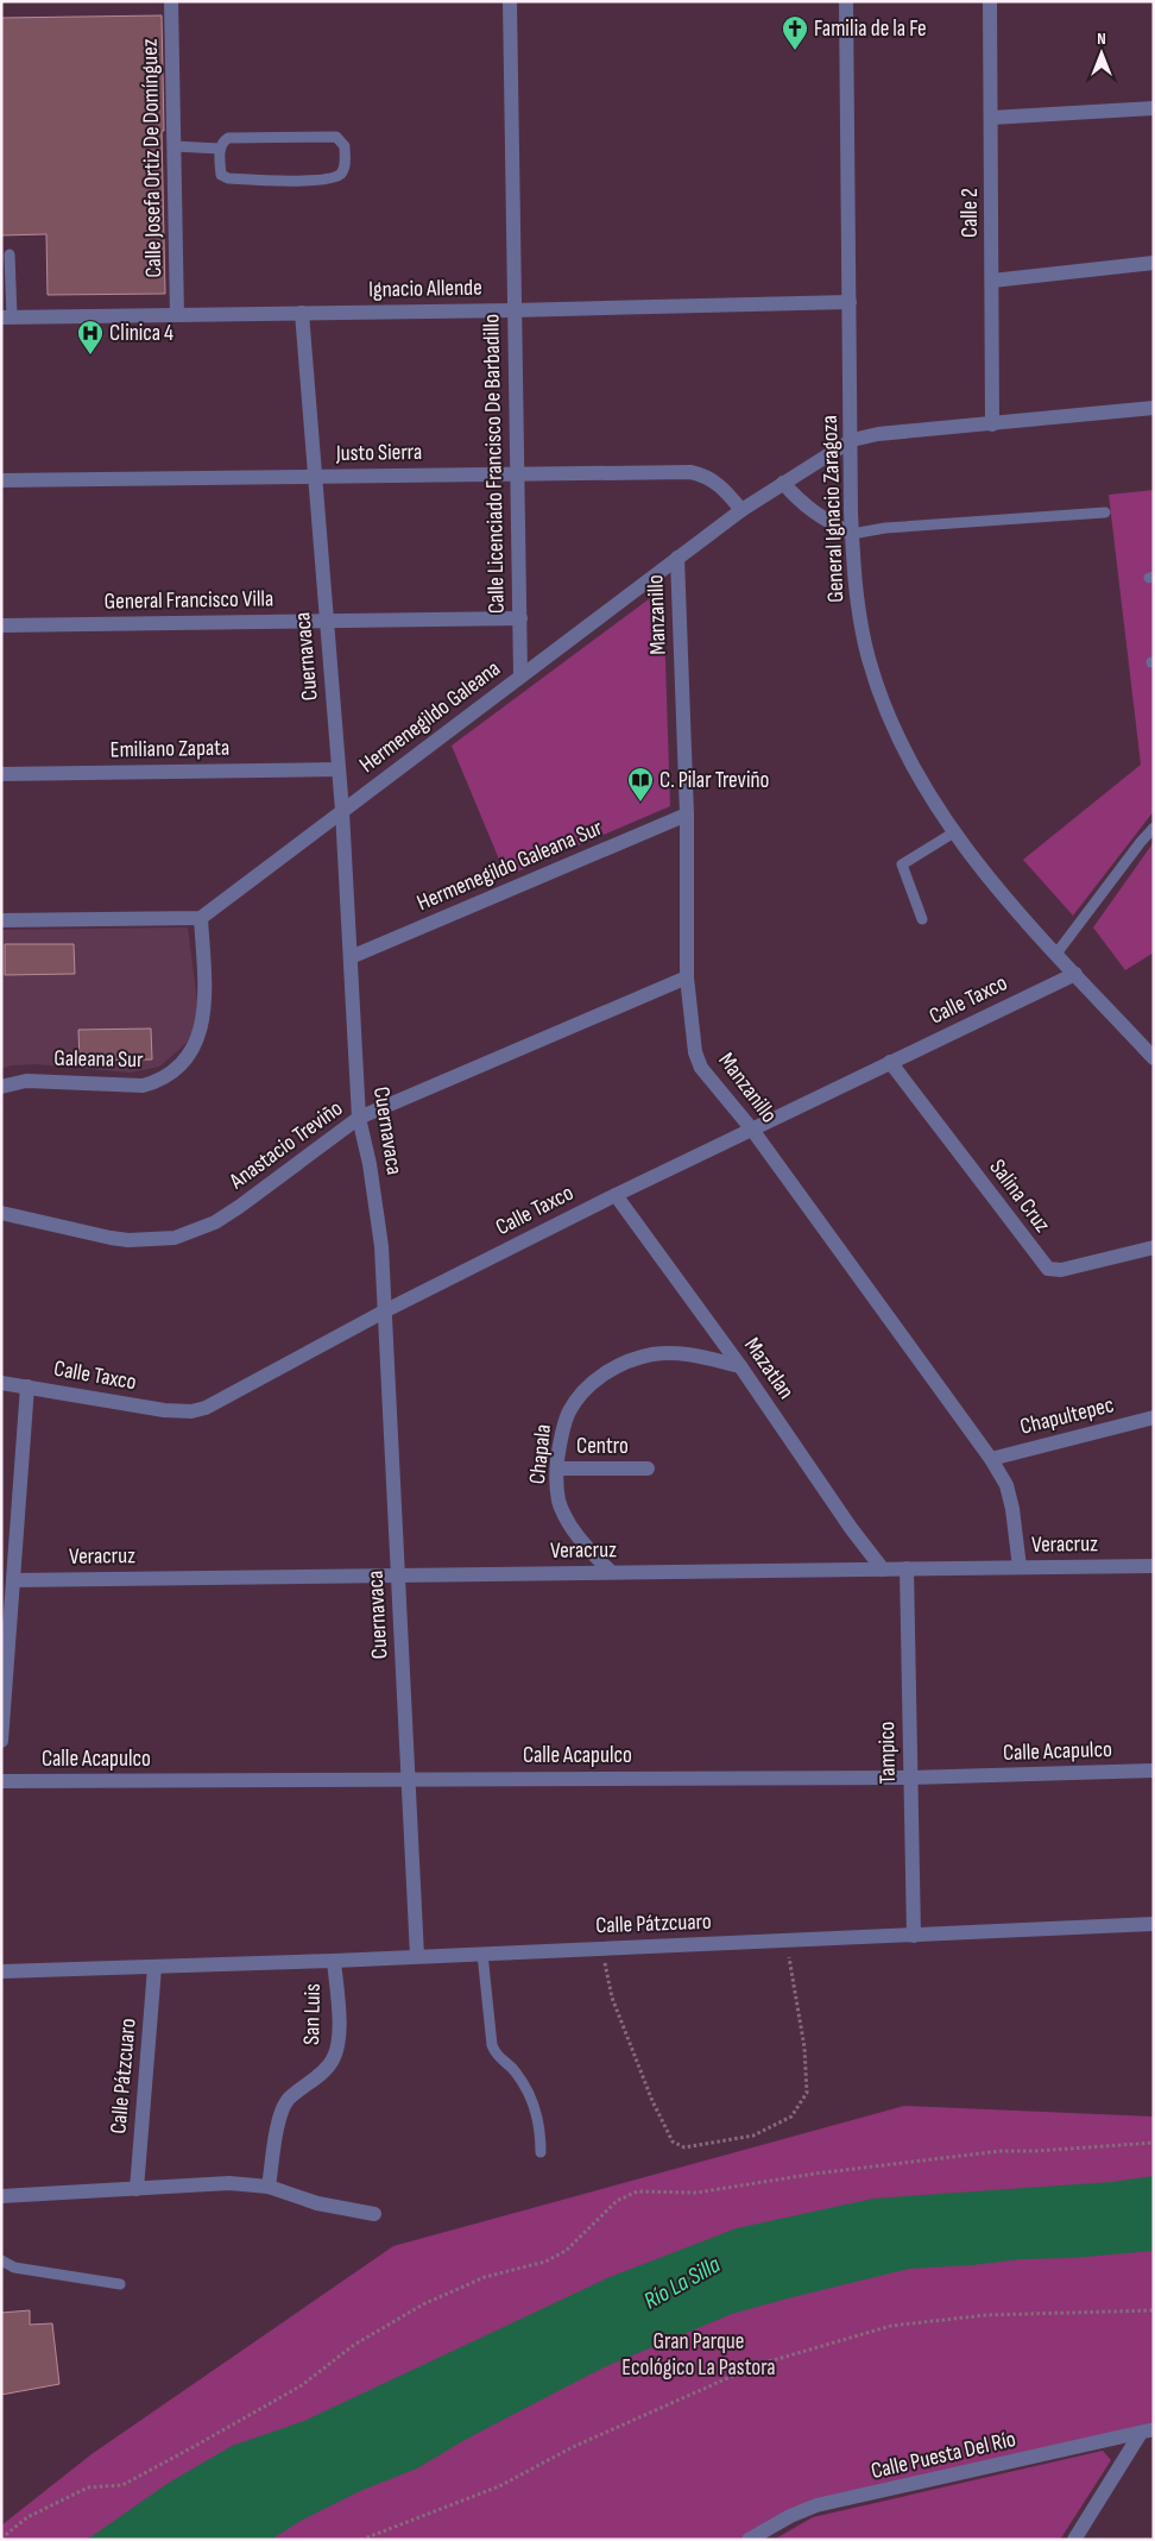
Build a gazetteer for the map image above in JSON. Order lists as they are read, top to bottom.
{
  "streets": {
    "street": [
      "Calle Josefa Ortiz De Domínguez",
      "Calle 2",
      "Ignacio Allende",
      "Justo Sierra",
      "Calle Licenciado Francisco De Barbadillo",
      "General Ignacio Zaragoza",
      "General Francisco Villa",
      "Manzanillo",
      "Cuernavaca",
      "Hermenegildo Galeana",
      "Emiliano Zapata",
      "Hermenegildo Galeana Sur",
      "Calle Taxco",
      "Galeana Sur",
      "Anastacio Treviño",
      "Salina Cruz",
      "Mazatlan",
      "Chapultepec",
      "Centro",
      "Chapala",
      "Veracruz",
      "Calle Acapulco",
      "Tampico",
      "Calle Pátzcuaro",
      "San Luis",
      "Calle Puesta Del Río"
    ]
  },
  "crossings": [
    ["Calle Josefa Ortiz De Domínguez", "Ignacio Allende"],
    ["Ignacio Allende", "Calle Licenciado Francisco De Barbadillo"],
    ["Ignacio Allende", "General Ignacio Zaragoza"],
    ["Ignacio Allende", "Cuernavaca"],
    ["Justo Sierra", "Calle Licenciado Francisco De Barbadillo"],
    ["Justo Sierra", "Cuernavaca"],
    ["Justo Sierra", "Hermenegildo Galeana"],
    ["Calle Licenciado Francisco De Barbadillo", "General Francisco Villa"],
    ["Calle Licenciado Francisco De Barbadillo", "Hermenegildo Galeana"],
    ["General Ignacio Zaragoza", "Hermenegildo Galeana"],
    ["General Ignacio Zaragoza", "Calle Taxco"],
    ["General Francisco Villa", "Cuernavaca"],
    ["Manzanillo", "Hermenegildo Galeana"],
    ["Manzanillo", "Hermenegildo Galeana Sur"],
    ["Manzanillo", "Calle Taxco"],
    ["Manzanillo", "Anastacio Treviño"],
    ["Manzanillo", "Chapultepec"],
    ["Manzanillo", "Veracruz"],
    ["Cuernavaca", "Hermenegildo Galeana"],
    ["Cuernavaca", "Emiliano Zapata"],
    ["Cuernavaca", "Hermenegildo Galeana Sur"],
    ["Cuernavaca", "Calle Taxco"],
    ["Cuernavaca", "Anastacio Treviño"],
    ["Cuernavaca", "Veracruz"],
    ["Cuernavaca", "Calle Acapulco"],
    ["Cuernavaca", "Calle Pátzcuaro"],
    ["Hermenegildo Galeana", "Galeana Sur"],
    ["Calle Taxco", "Salina Cruz"],
    ["Calle Taxco", "Mazatlan"],
    ["Mazatlan", "Chapala"],
    ["Mazatlan", "Veracruz"],
    ["Centro", "Chapala"],
    ["Chapala", "Veracruz"],
    ["Veracruz", "Tampico"],
    ["Calle Acapulco", "Tampico"],
    ["Tampico", "Calle Pátzcuaro"],
    ["Calle Pátzcuaro", "San Luis"]
  ],
  "water": ["Río La Silla"],
  "parks": ["Gran Parque Ecológico La Pastora"],
  "places": {
    "church": ["Familia de la Fe"],
    "hospital": ["Clinica 4"],
    "library": ["C. Pilar Treviño"]
  },
  "north": "top"
}
